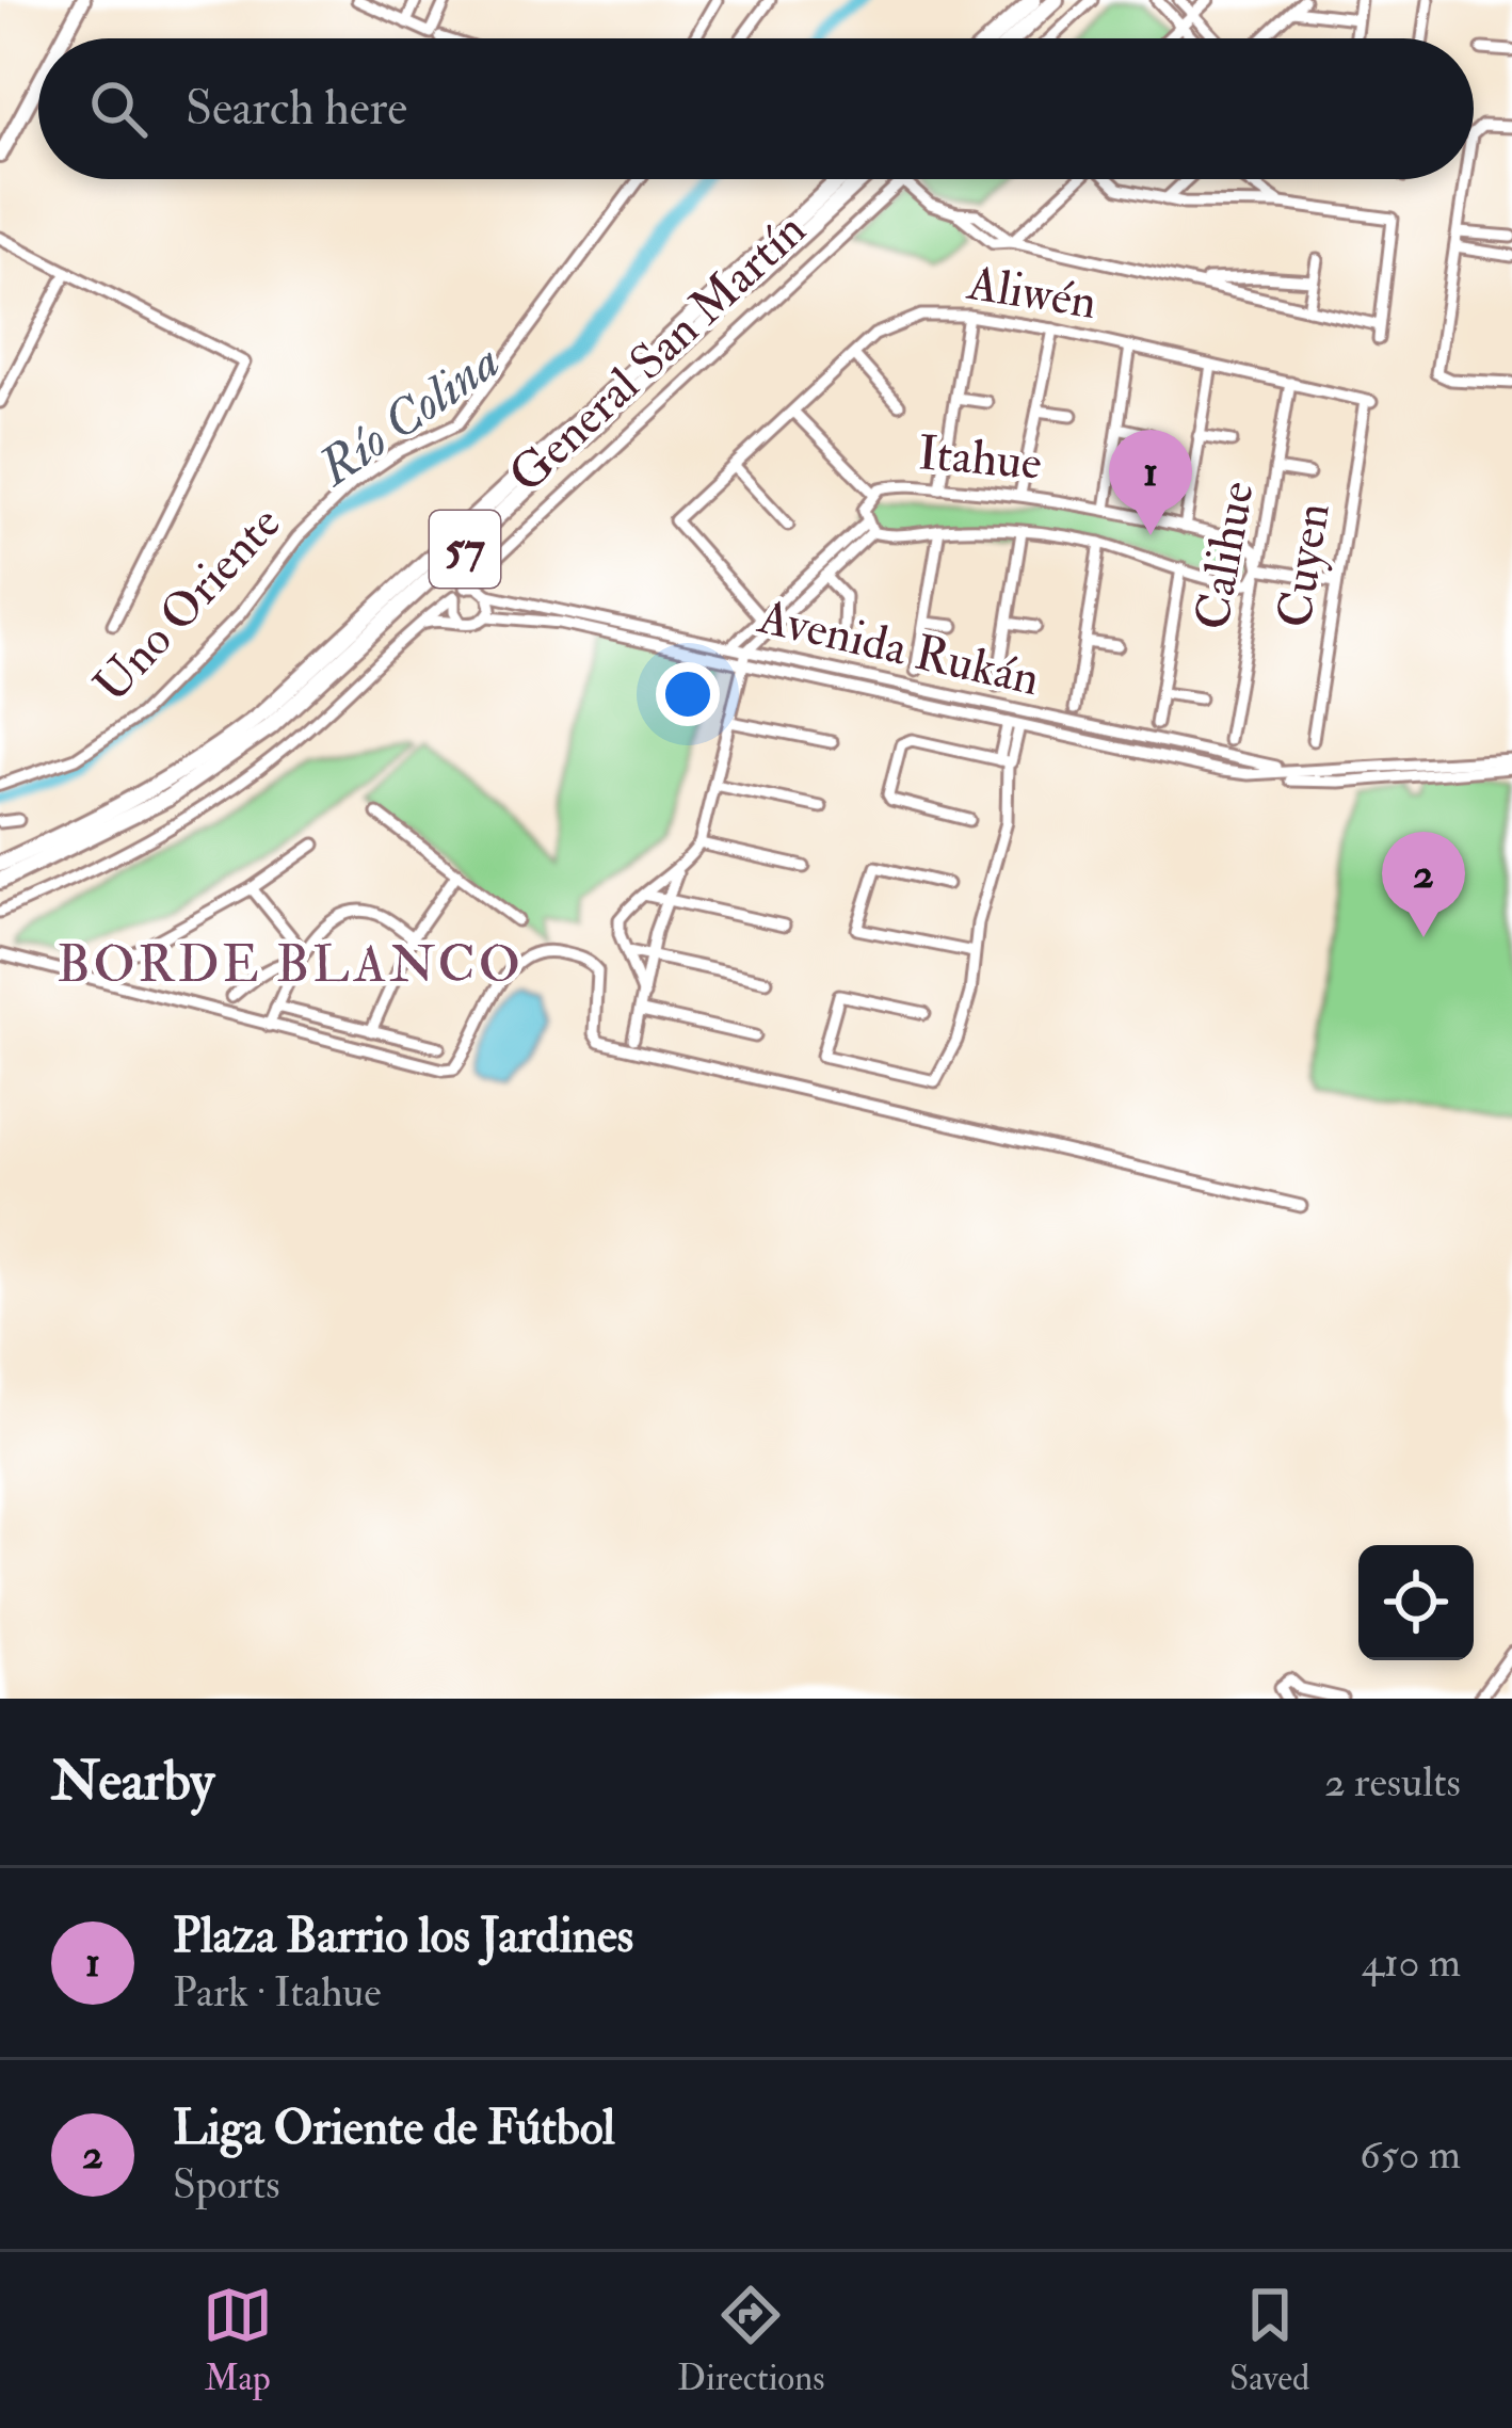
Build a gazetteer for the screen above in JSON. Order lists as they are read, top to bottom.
{
  "streets": {
    "highway": ["57"],
    "street": [
      "Aliwén",
      "General San Martín",
      "Itahue",
      "Calihue",
      "Cuyen",
      "Uno Oriente",
      "Avenida Rukán"
    ]
  },
  "crossings": [
    ["Aliwén", "Calihue"],
    ["Aliwén", "Cuyen"],
    ["General San Martín", "Avenida Rukán"],
    ["Itahue", "Calihue"]
  ],
  "districts": ["BORDE BLANCO"],
  "water": ["Río Colina"],
  "page": {
    "search": "Search here",
    "pins": ["1", "2"],
    "heading": ["Nearby", "2 results"],
    "list": [
      {
        "mark": "1",
        "name": "Plaza Barrio los Jardines",
        "note": "Park · Itahue",
        "value": "410 m"
      },
      {
        "mark": "2",
        "name": "Liga Oriente de Fútbol",
        "note": "Sports",
        "value": "650 m"
      }
    ],
    "nav": ["Map", "Directions", "Saved"]
  }
}
